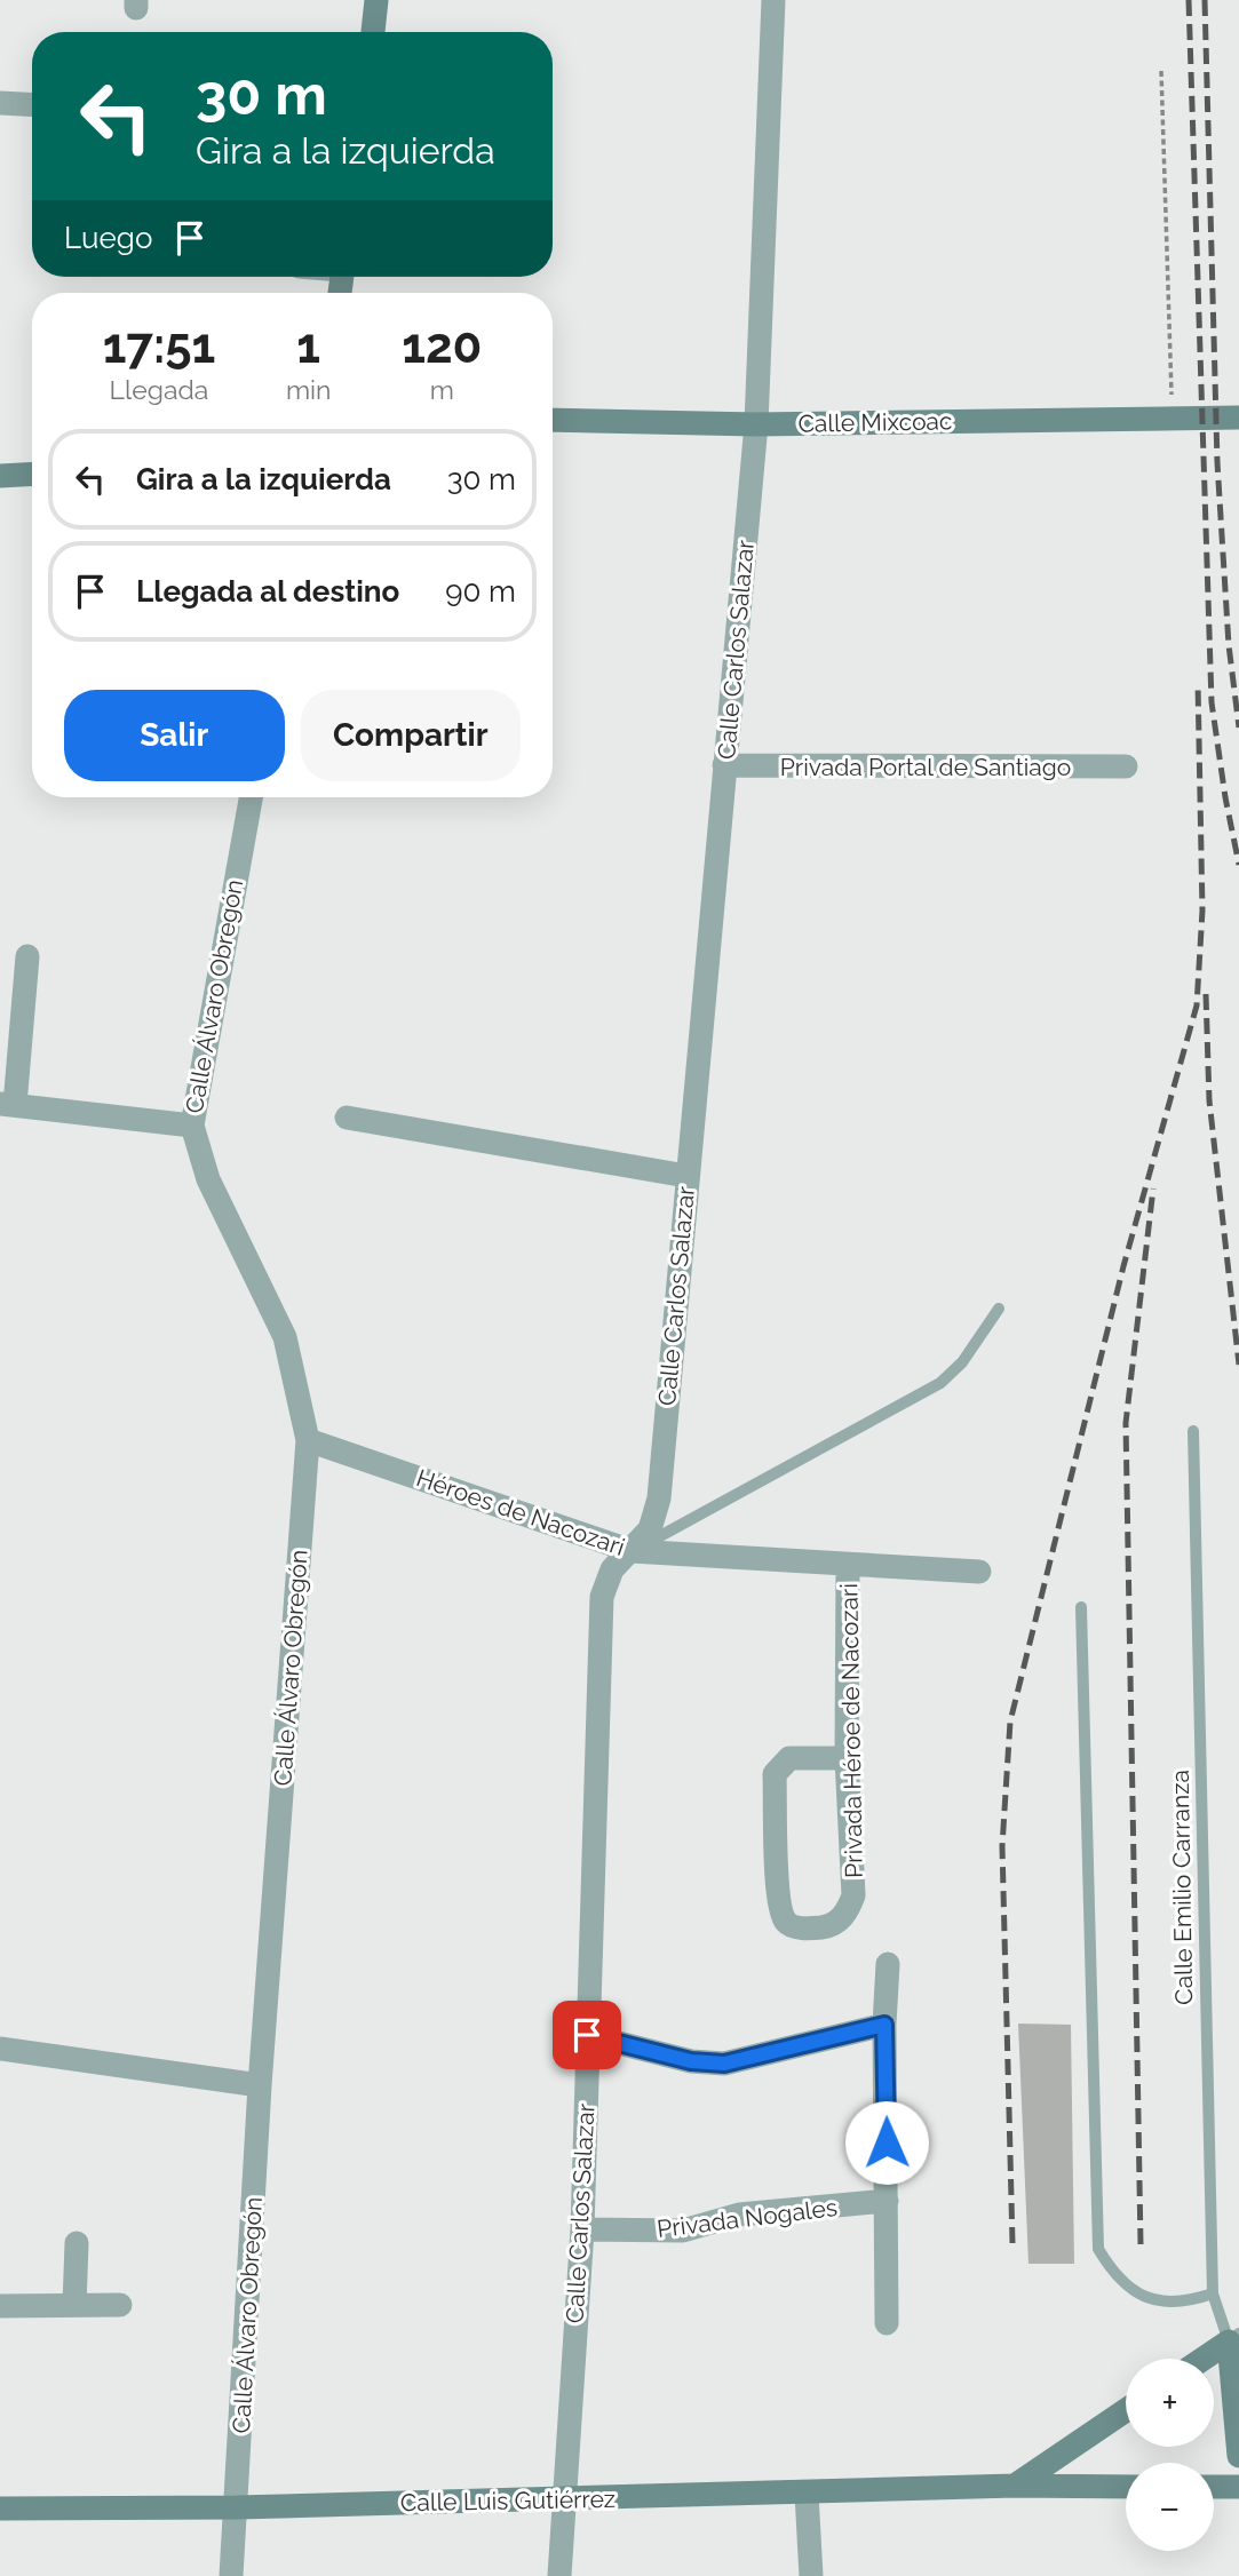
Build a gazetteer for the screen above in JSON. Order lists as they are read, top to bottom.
{
  "streets": {
    "street": [
      "Calle Mixcoac",
      "Calle Carlos Salazar",
      "Privada Portal de Santiago",
      "Calle Álvaro Obregón",
      "Héroes de Nacozari",
      "Privada Héroe de Nacozari",
      "Privada Nogales",
      "Calle Luis Gutiérrez"
    ],
    "lane": ["Calle Emilio Carranza"]
  },
  "crossings": [
    ["Calle Mixcoac", "Calle Carlos Salazar"],
    ["Calle Carlos Salazar", "Privada Portal de Santiago"],
    ["Calle Carlos Salazar", "Héroes de Nacozari"],
    ["Calle Carlos Salazar", "Privada Nogales"],
    ["Calle Carlos Salazar", "Calle Luis Gutiérrez"],
    ["Calle Álvaro Obregón", "Héroes de Nacozari"],
    ["Calle Álvaro Obregón", "Calle Luis Gutiérrez"],
    ["Héroes de Nacozari", "Privada Héroe de Nacozari"]
  ],
  "page": {
    "turn": ["30 m", "Gira a la izquierda"],
    "then": "Luego",
    "eta": [
      "17:51",
      "Llegada",
      "1",
      "min",
      "120",
      "m"
    ],
    "list": [
      {
        "name": "Gira a la izquierda",
        "value": "30 m"
      },
      {
        "name": "Llegada al destino",
        "value": "90 m"
      }
    ],
    "buttons": ["Salir", "Compartir"],
    "map_buttons": ["+", "−"]
  }
}
